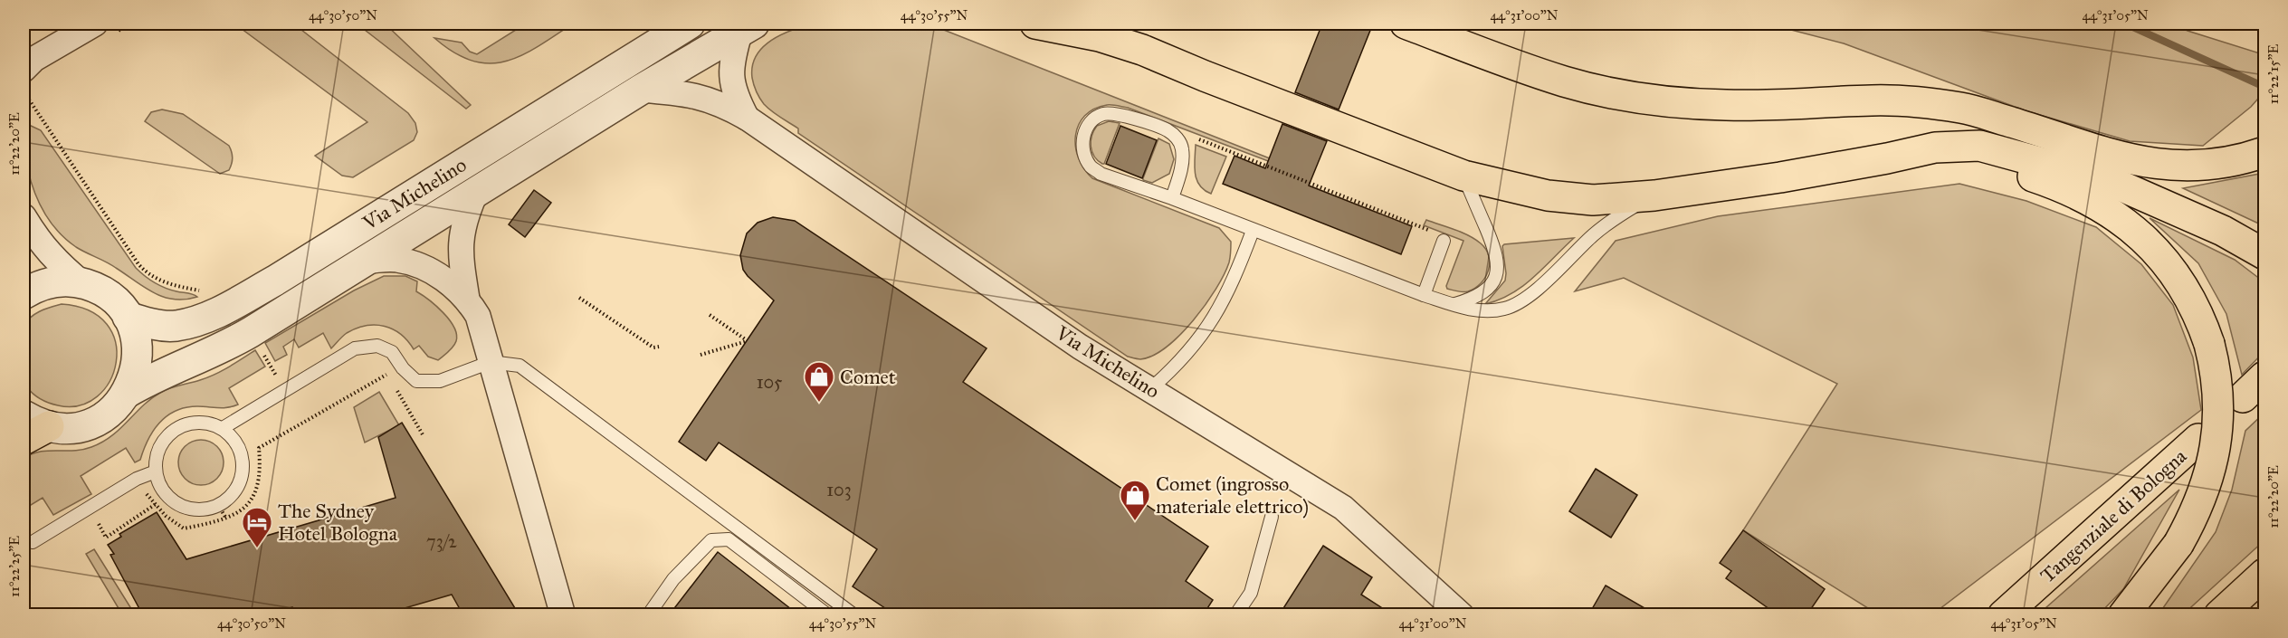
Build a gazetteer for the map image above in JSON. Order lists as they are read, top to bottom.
{
  "streets": {
    "main road": ["Tangenziale di Bologna"],
    "street": ["Via Michelino"]
  },
  "places": {
    "shop": ["Comet", "Comet (ingrosso materiale elettrico)"],
    "hotel": ["The Sydney Hotel Bologna"]
  },
  "house_numbers": ["105", "103", "73/2"],
  "coordinates": [
    "44°30'50\"N",
    "44°30'55\"N",
    "44°31'00\"N",
    "44°31'05\"N",
    "11°22'15\"E",
    "11°22'20\"E",
    "11°22'25\"E"
  ]
}
